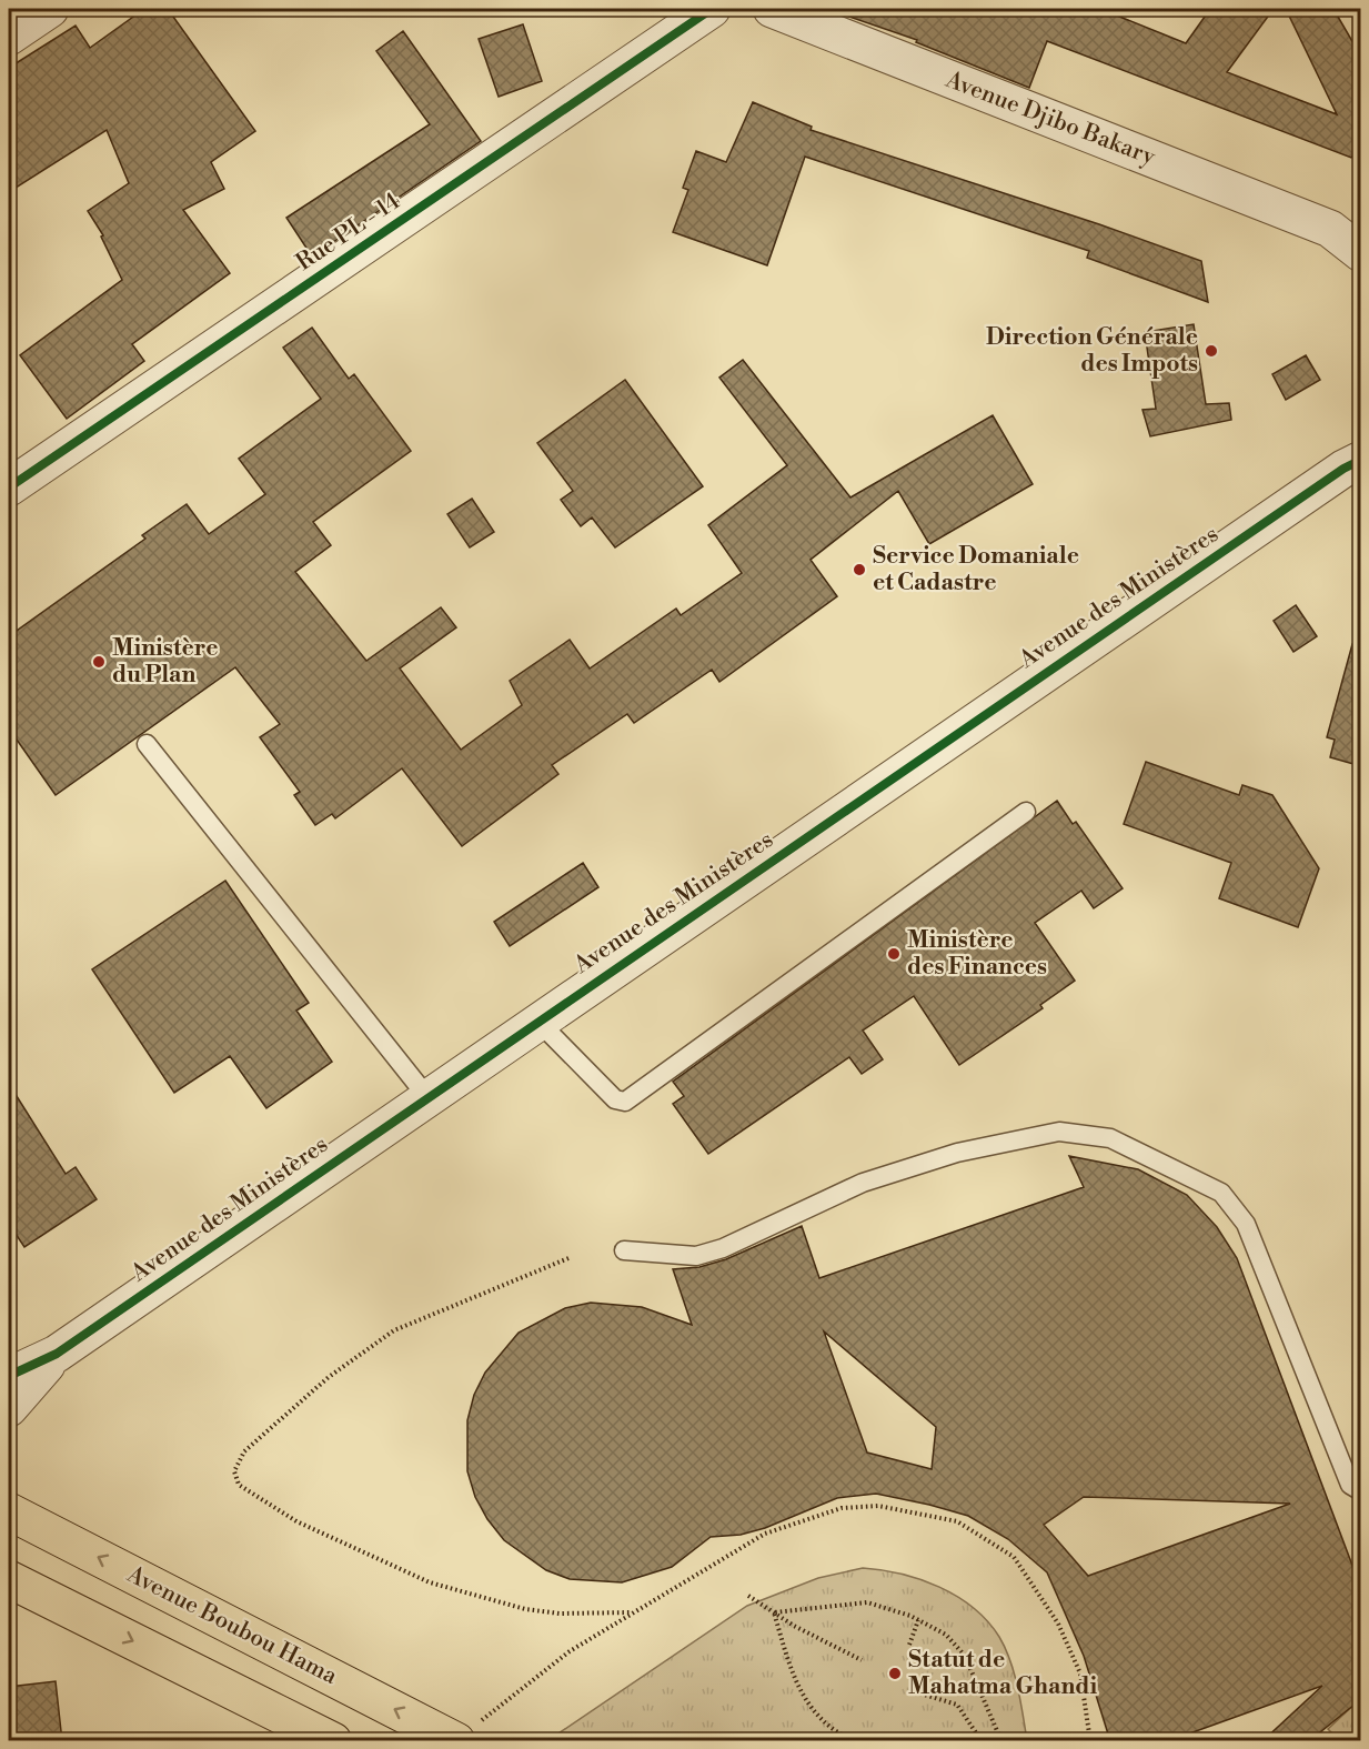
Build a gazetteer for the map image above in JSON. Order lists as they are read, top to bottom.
{
  "streets": {
    "main road": ["Avenue Boubou Hama"],
    "street": ["Avenue Djibo Bakary", "Rue PL - 14", "Avenue des Ministères"]
  },
  "places": [
    "Direction Générale des Impots",
    "Service Domaniale et Cadastre",
    "Ministère du Plan",
    "Ministère des Finances",
    "Statut de Mahatma Ghandi"
  ]
}
